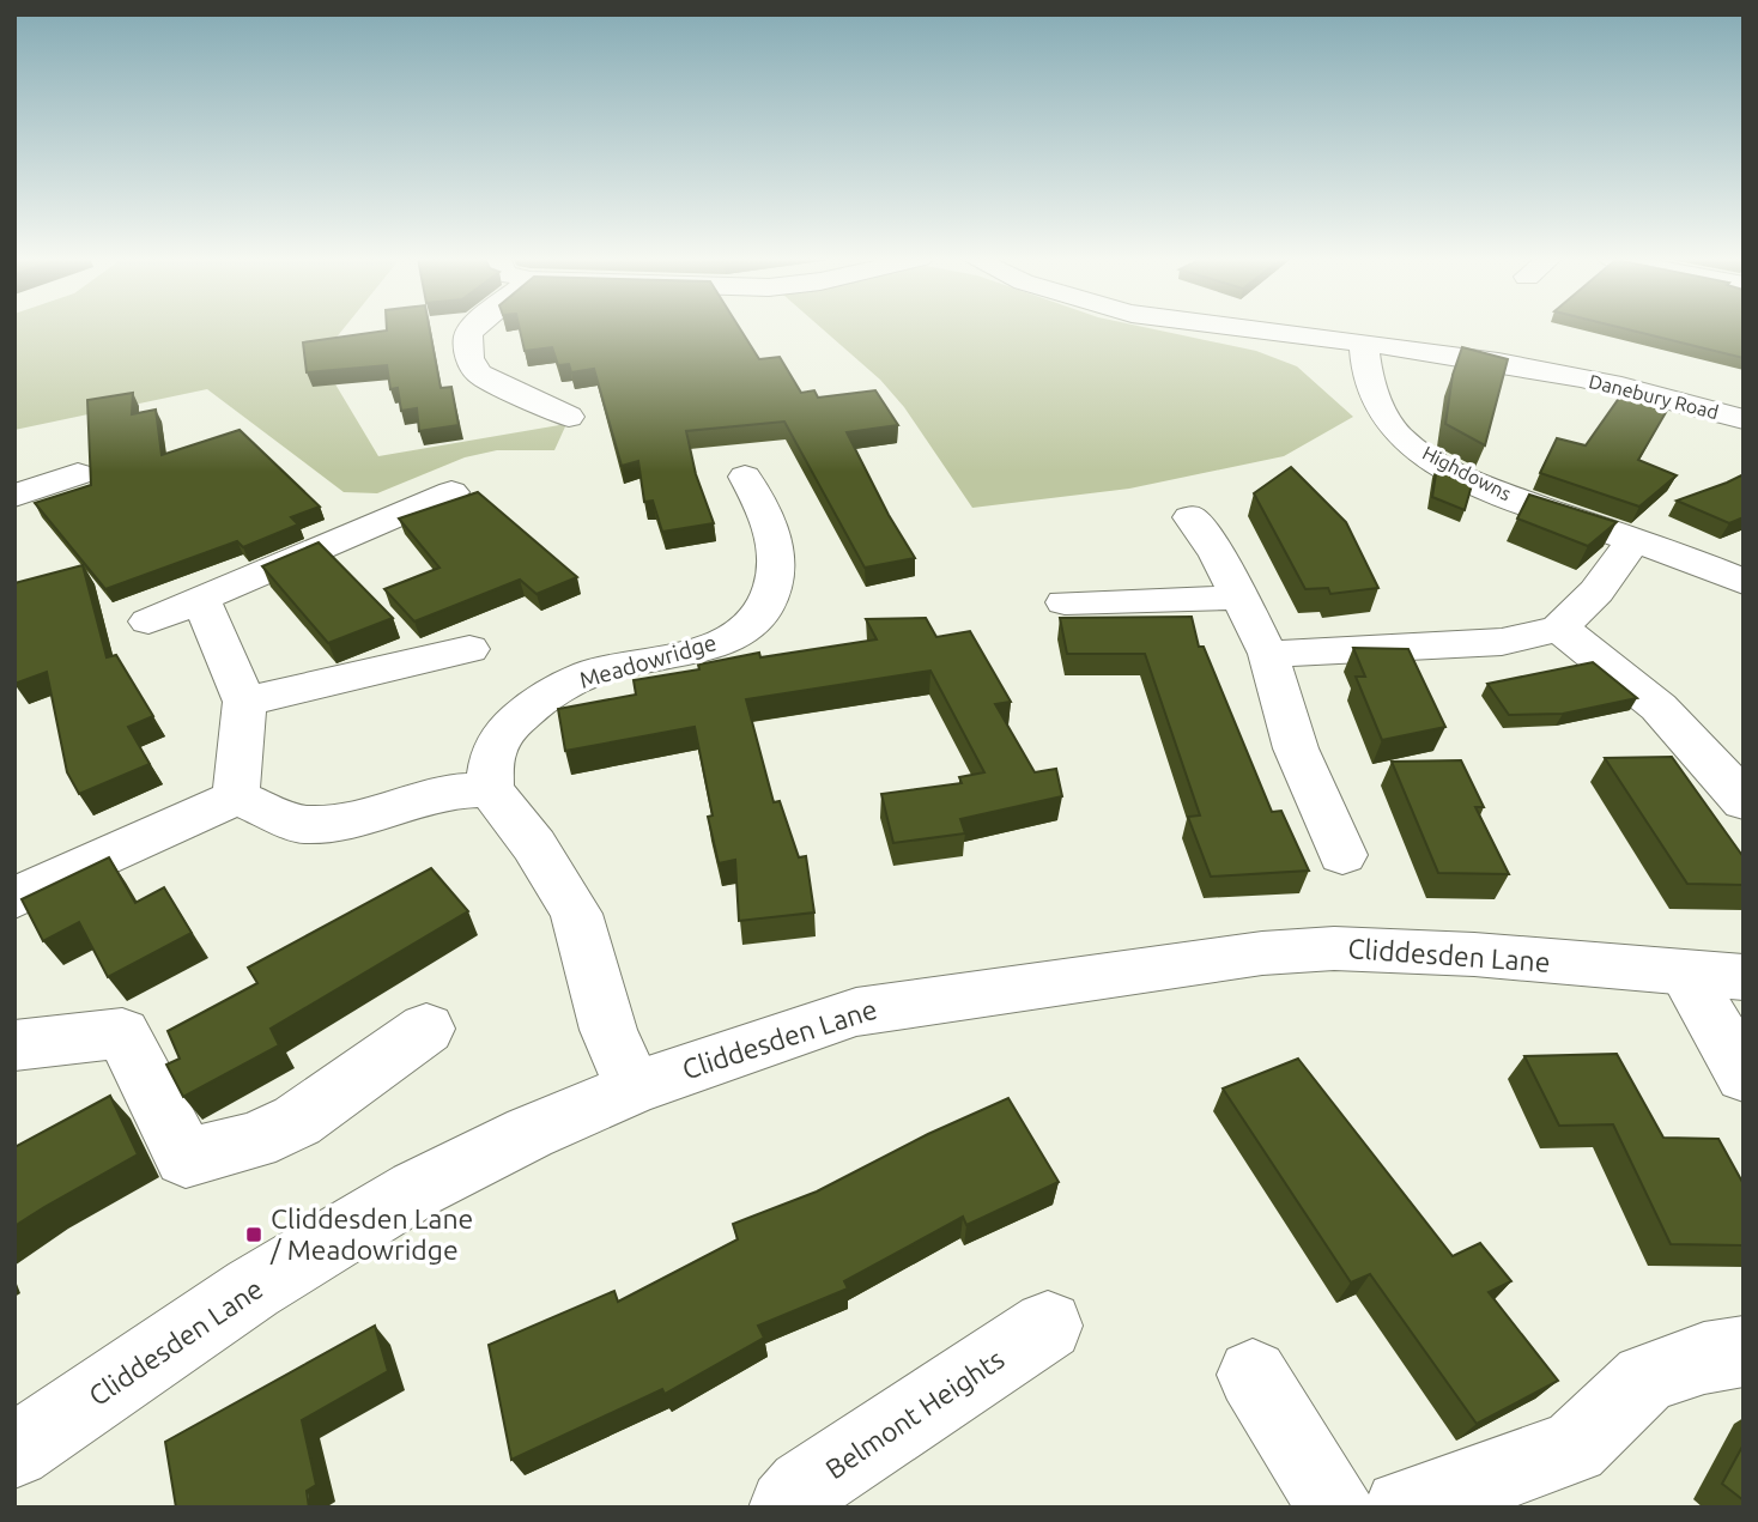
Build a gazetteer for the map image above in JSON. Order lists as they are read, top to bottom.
{
  "streets": {
    "street": [
      "Danebury Road",
      "Highdowns",
      "Meadowridge",
      "Cliddesden Lane",
      "Belmont Heights"
    ]
  },
  "crossings": [
    ["Danebury Road", "Highdowns"]
  ],
  "places": {
    "transit": ["Cliddesden Lane / Meadowridge"]
  }
}
